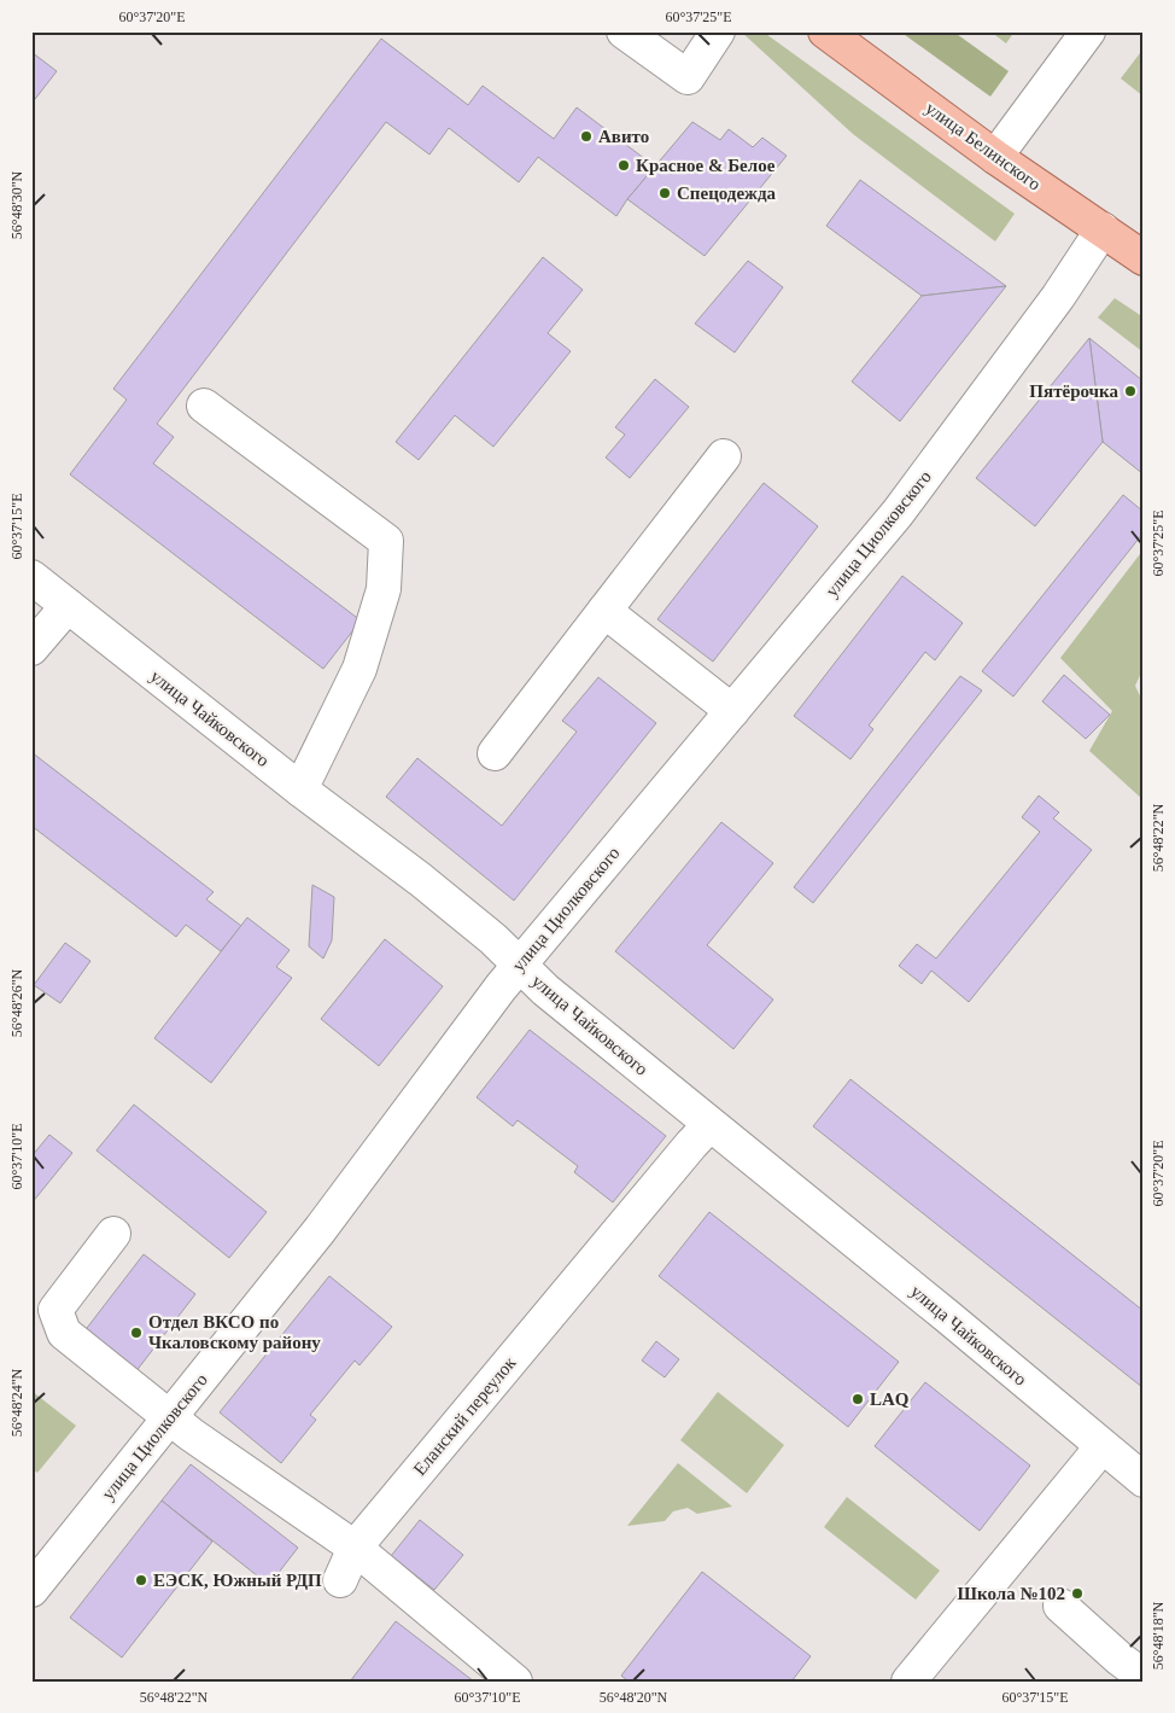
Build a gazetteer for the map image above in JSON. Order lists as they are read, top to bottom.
{
  "streets": {
    "main road": ["улица Белинского"],
    "street": ["улица Циолковского", "улица Чайковского", "Еланский переулок"]
  },
  "crossings": [
    ["улица Белинского", "улица Циолковского"],
    ["улица Циолковского", "улица Чайковского"],
    ["улица Чайковского", "Еланский переулок"]
  ],
  "places": [
    "Авито",
    "Красное & Белое",
    "Спецодежда",
    "Пятёрочка",
    "Отдел ВКСО по Чкаловскому району",
    "LAQ",
    "ЕЭСК, Южный РДП",
    "Школа №102"
  ],
  "coordinates": [
    "60°37'20\"E",
    "60°37'25\"E",
    "56°48'30\"N",
    "60°37'15\"E",
    "56°48'22\"N",
    "56°48'26\"N",
    "60°37'10\"E",
    "56°48'24\"N",
    "56°48'18\"N",
    "56°48'20\"N"
  ]
}
